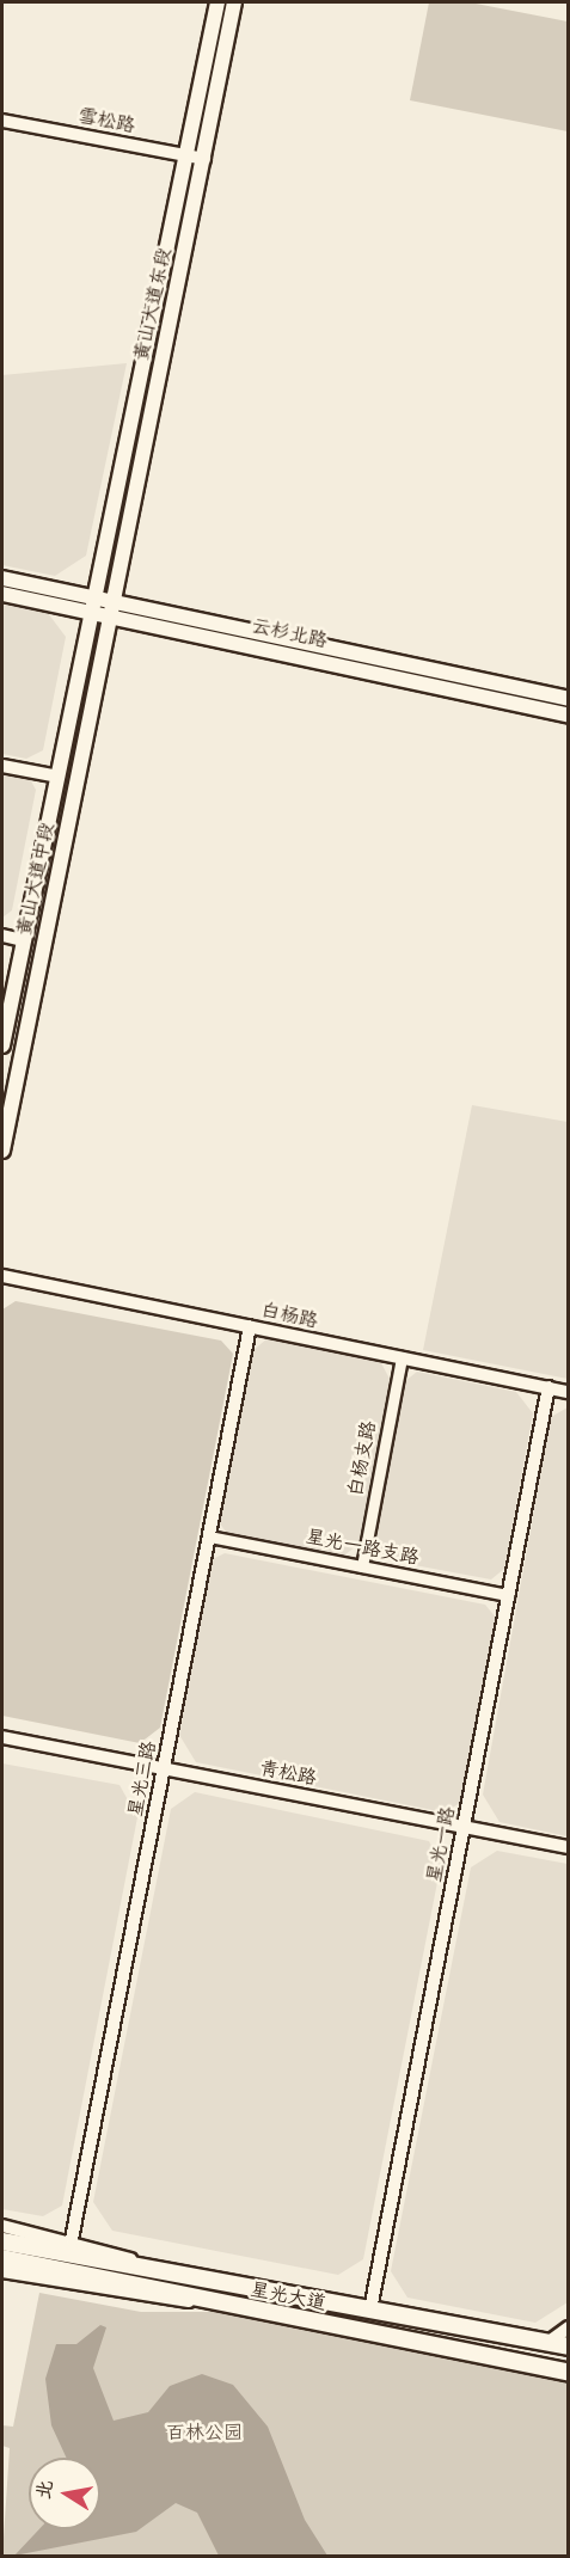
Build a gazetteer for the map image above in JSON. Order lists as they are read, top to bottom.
{
  "streets": {
    "main road": [
      "黄山大道东段",
      "云杉北路",
      "黄山大道中段",
      "星光大道"
    ],
    "street": [
      "雪松路",
      "白杨路",
      "白杨支路",
      "星光一路支路",
      "青松路",
      "星光三路",
      "星光一路"
    ]
  },
  "crossings": [
    ["雪松路", "黄山大道东段"],
    ["黄山大道东段", "云杉北路"],
    ["黄山大道东段", "黄山大道中段"],
    ["云杉北路", "黄山大道中段"],
    ["白杨路", "白杨支路"],
    ["白杨路", "星光三路"],
    ["白杨路", "星光一路"],
    ["白杨支路", "星光一路支路"],
    ["星光一路支路", "星光三路"],
    ["星光一路支路", "星光一路"],
    ["青松路", "星光三路"],
    ["青松路", "星光一路"],
    ["星光一路", "星光大道"]
  ],
  "parks": ["百林公园"],
  "north": "left"
}
